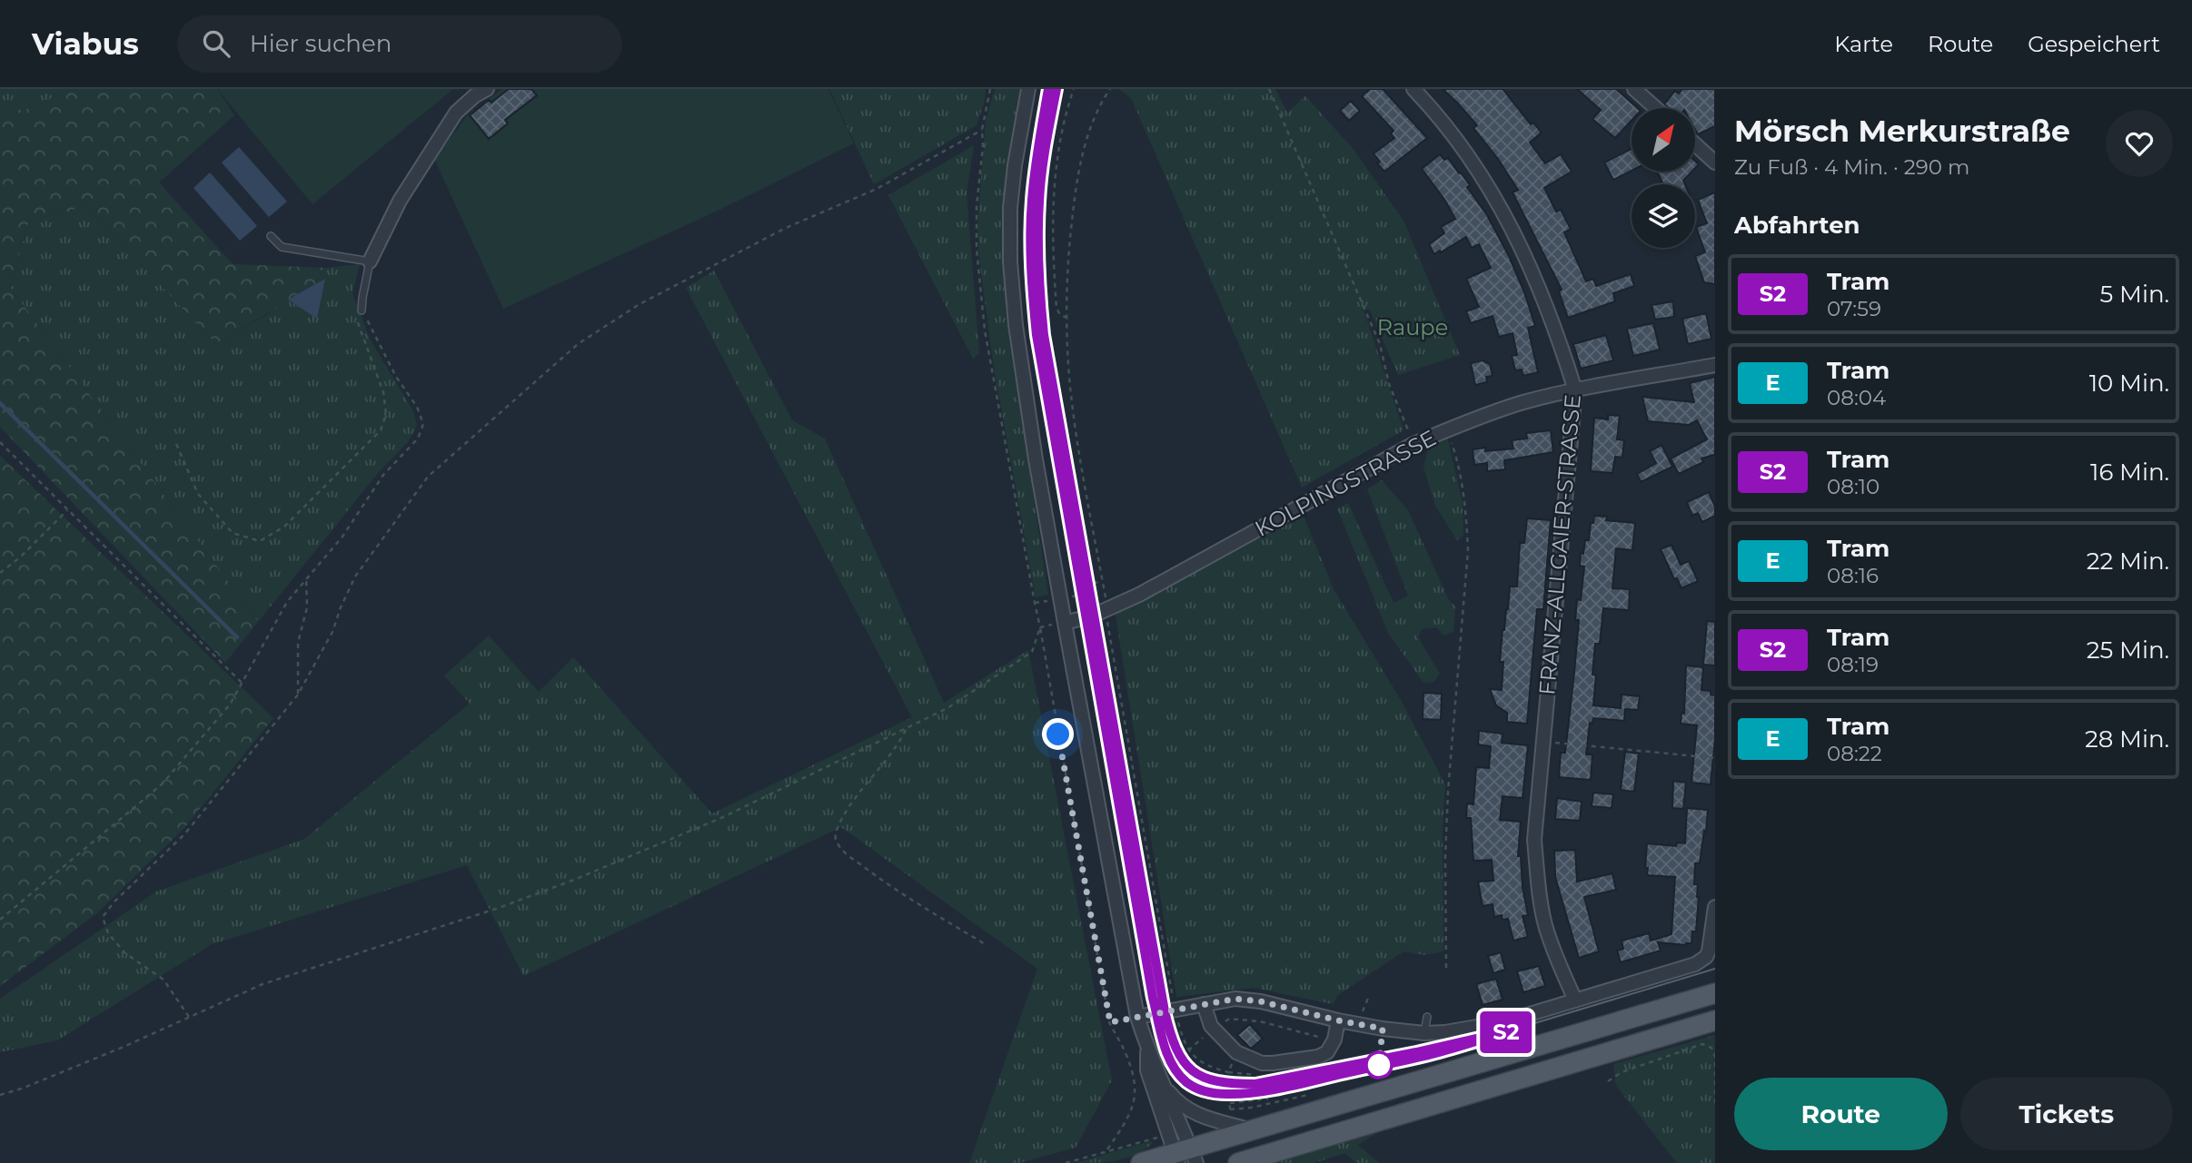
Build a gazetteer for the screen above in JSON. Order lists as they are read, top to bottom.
{
  "streets": {
    "street": ["KOLPINGSTRASSE", "FRANZ-ALLGAIER-STRASSE"]
  },
  "crossings": [
    ["KOLPINGSTRASSE", "FRANZ-ALLGAIER-STRASSE"]
  ],
  "parks": ["Raupe"],
  "lines": ["tram line S2"],
  "north": "top right",
  "page": {
    "header": "Viabus",
    "search": "Hier suchen",
    "nav": ["Karte", "Route", "Gespeichert"],
    "on_map": "S2",
    "heading": [
      ["Mörsch Merkurstraße", "Zu Fuß · 4 Min. · 290 m"],
      "Abfahrten"
    ],
    "list": [
      {
        "mark": "S2",
        "name": "Tram",
        "note": "07:59",
        "value": "5 Min."
      },
      {
        "mark": "E",
        "name": "Tram",
        "note": "08:04",
        "value": "10 Min."
      },
      {
        "mark": "S2",
        "name": "Tram",
        "note": "08:10",
        "value": "16 Min."
      },
      {
        "mark": "E",
        "name": "Tram",
        "note": "08:16",
        "value": "22 Min."
      },
      {
        "mark": "S2",
        "name": "Tram",
        "note": "08:19",
        "value": "25 Min."
      },
      {
        "mark": "E",
        "name": "Tram",
        "note": "08:22",
        "value": "28 Min."
      }
    ],
    "buttons": ["Route", "Tickets"]
  }
}
